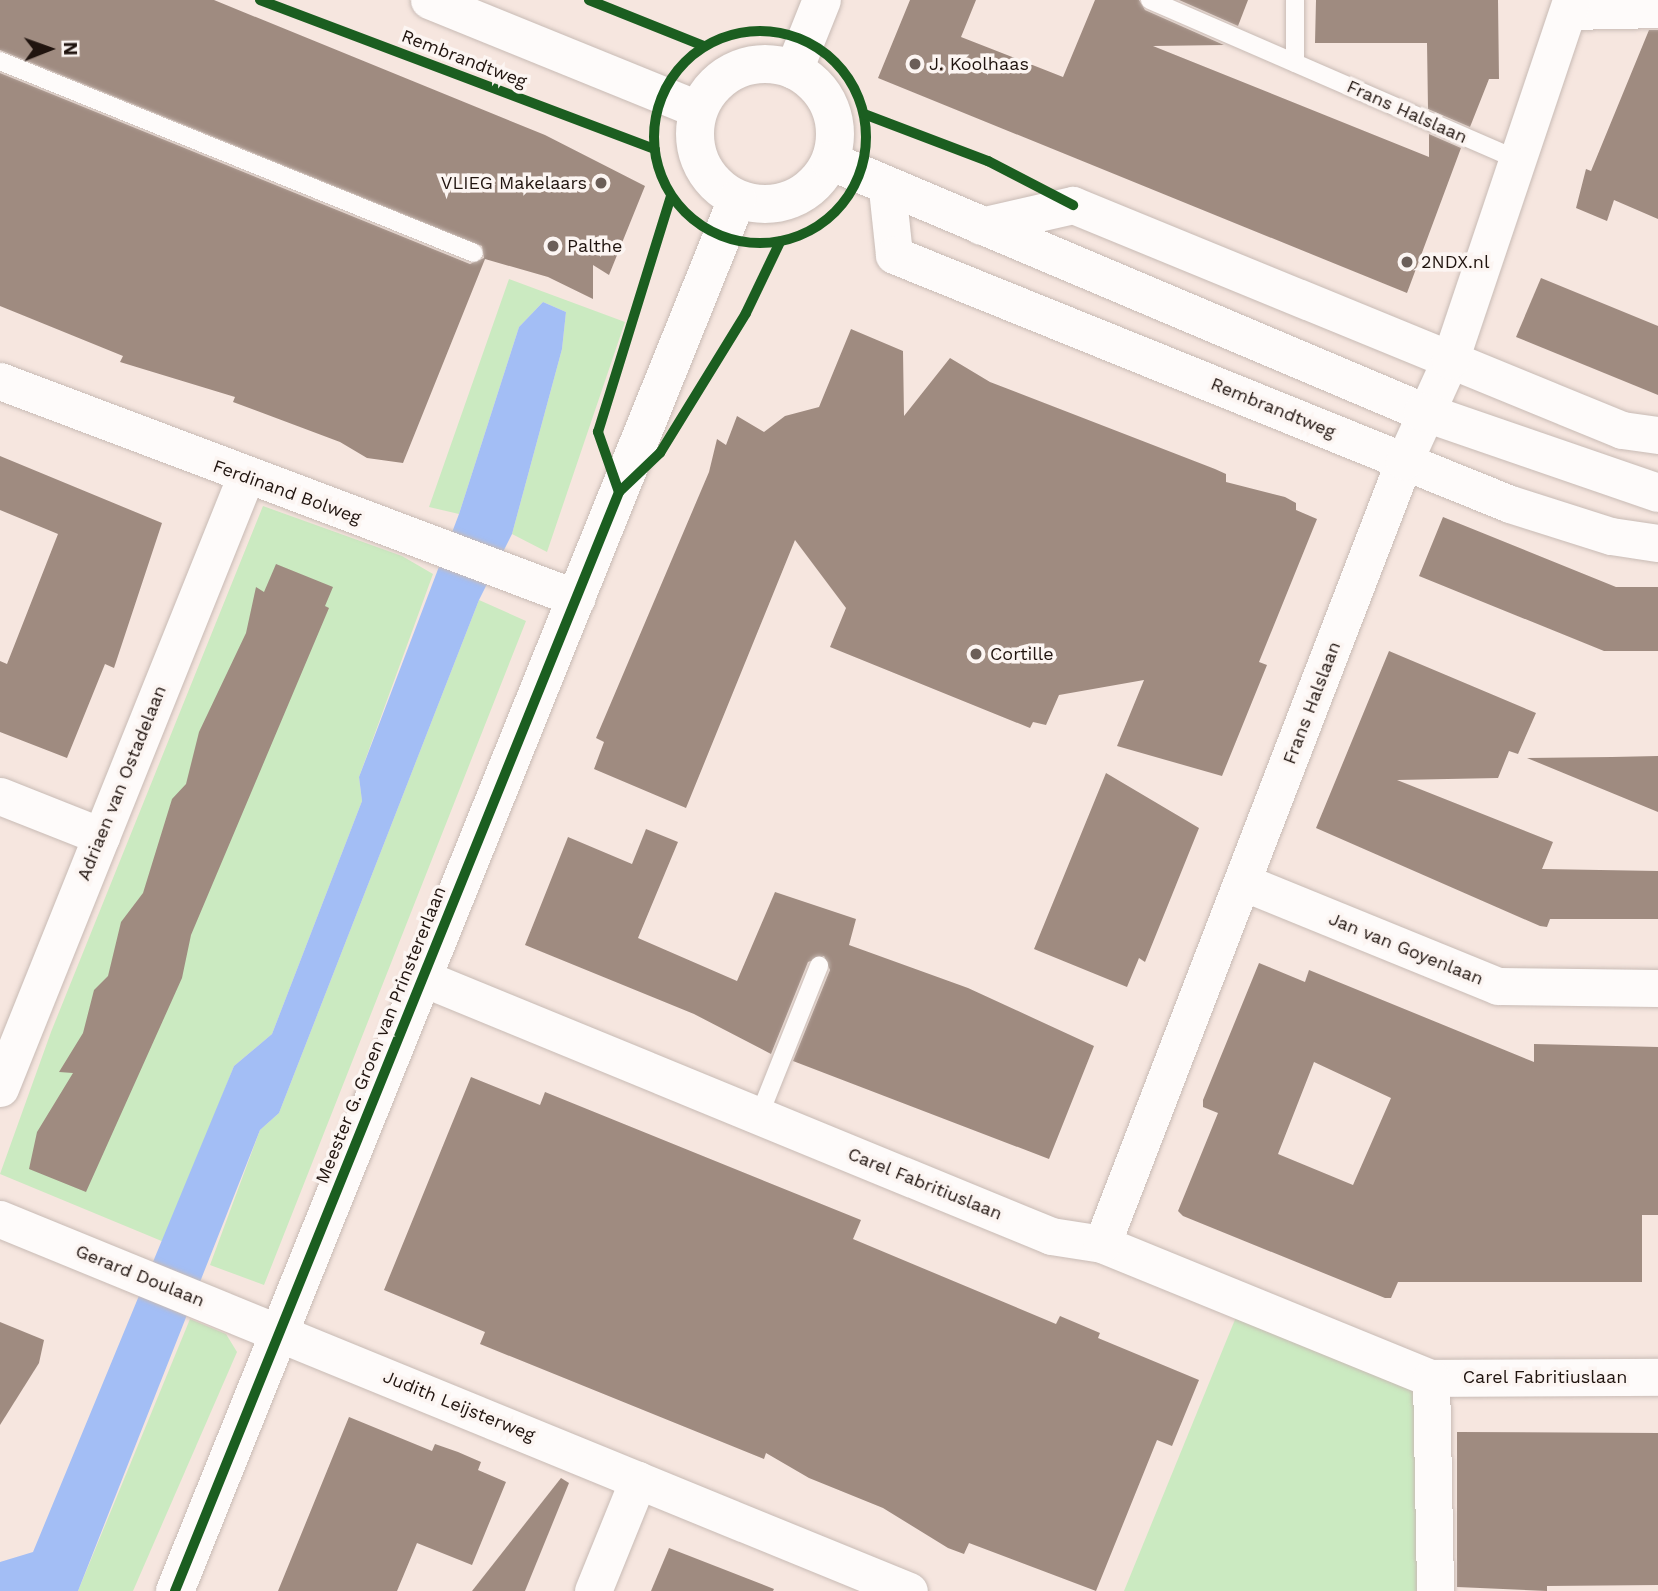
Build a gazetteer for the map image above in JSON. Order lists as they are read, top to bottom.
{
  "streets": {
    "street": [
      "Rembrandtweg",
      "Frans Halslaan",
      "Ferdinand Bolweg",
      "Adriaen van Ostadelaan",
      "Jan van Goyenlaan",
      "Meester G. Groen van Prinstererlaan",
      "Carel Fabritiuslaan",
      "Gerard Doulaan",
      "Judith Leijsterweg"
    ]
  },
  "crossings": [
    ["Rembrandtweg", "Frans Halslaan"],
    ["Frans Halslaan", "Jan van Goyenlaan"],
    ["Frans Halslaan", "Carel Fabritiuslaan"],
    ["Ferdinand Bolweg", "Adriaen van Ostadelaan"],
    ["Ferdinand Bolweg", "Meester G. Groen van Prinstererlaan"],
    ["Meester G. Groen van Prinstererlaan", "Carel Fabritiuslaan"],
    ["Meester G. Groen van Prinstererlaan", "Gerard Doulaan"],
    ["Meester G. Groen van Prinstererlaan", "Judith Leijsterweg"],
    ["Gerard Doulaan", "Judith Leijsterweg"]
  ],
  "places": [
    "J. Koolhaas",
    "VLIEG Makelaars",
    "Palthe",
    "2NDX.nl",
    "Cortille"
  ],
  "north": "right"
}
